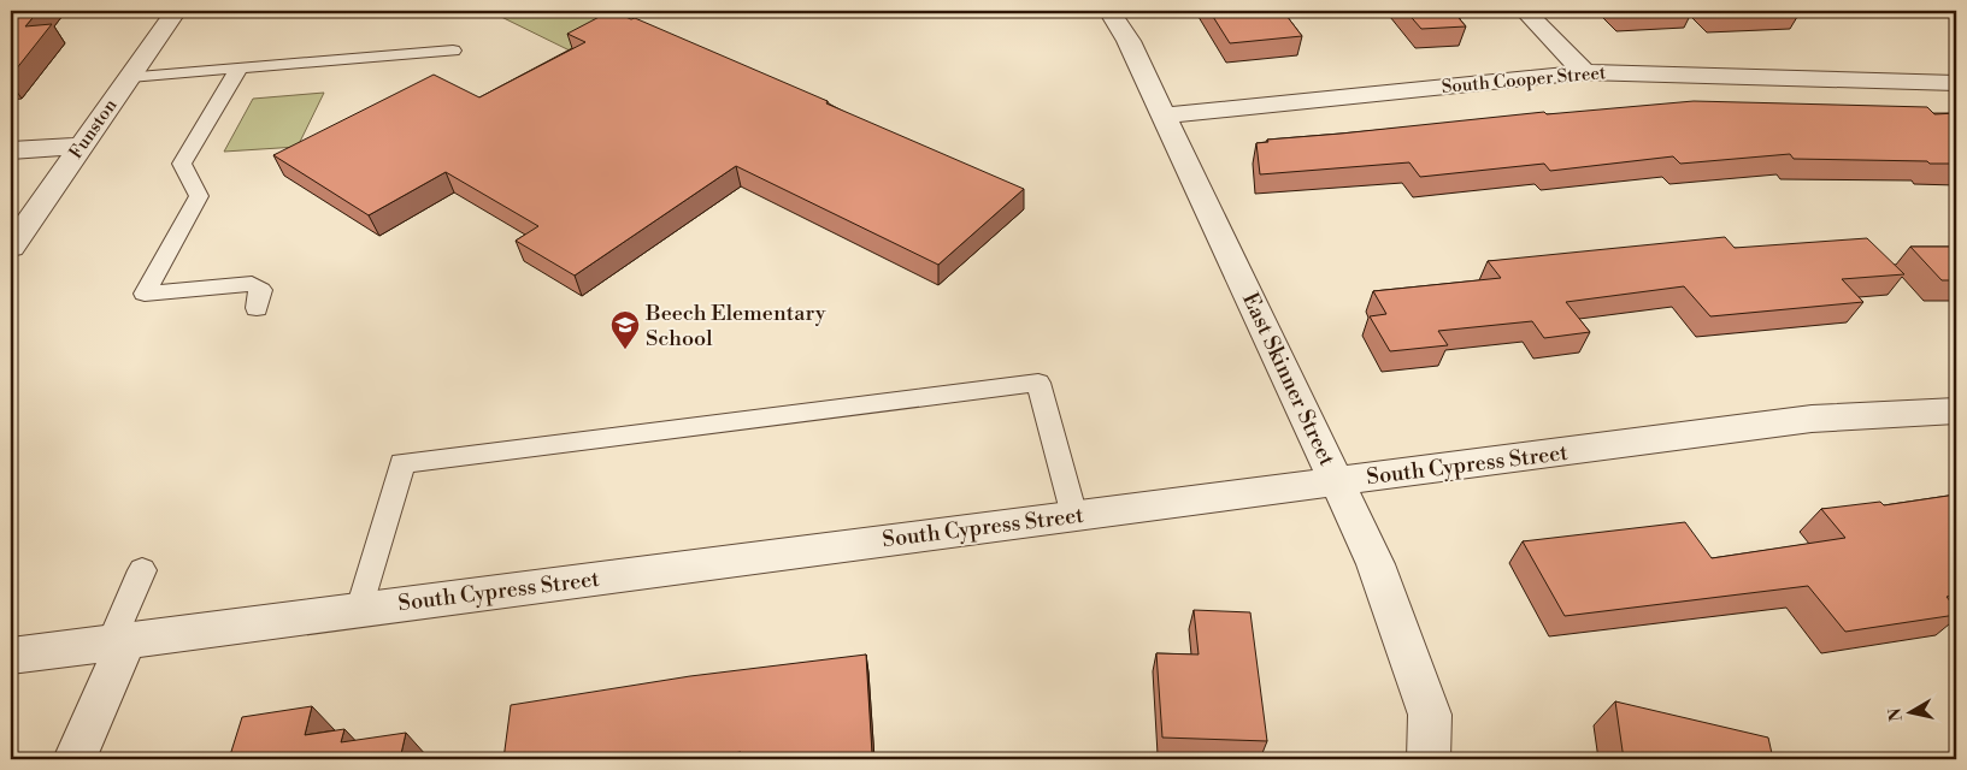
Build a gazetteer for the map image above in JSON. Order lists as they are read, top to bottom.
{
  "streets": {
    "street": [
      "South Cooper Street",
      "Funston",
      "East Skinner Street",
      "South Cypress Street"
    ]
  },
  "crossings": [
    ["South Cooper Street", "East Skinner Street"],
    ["East Skinner Street", "South Cypress Street"]
  ],
  "places": {
    "school or university": ["Beech Elementary School"]
  },
  "north": "left"
}
